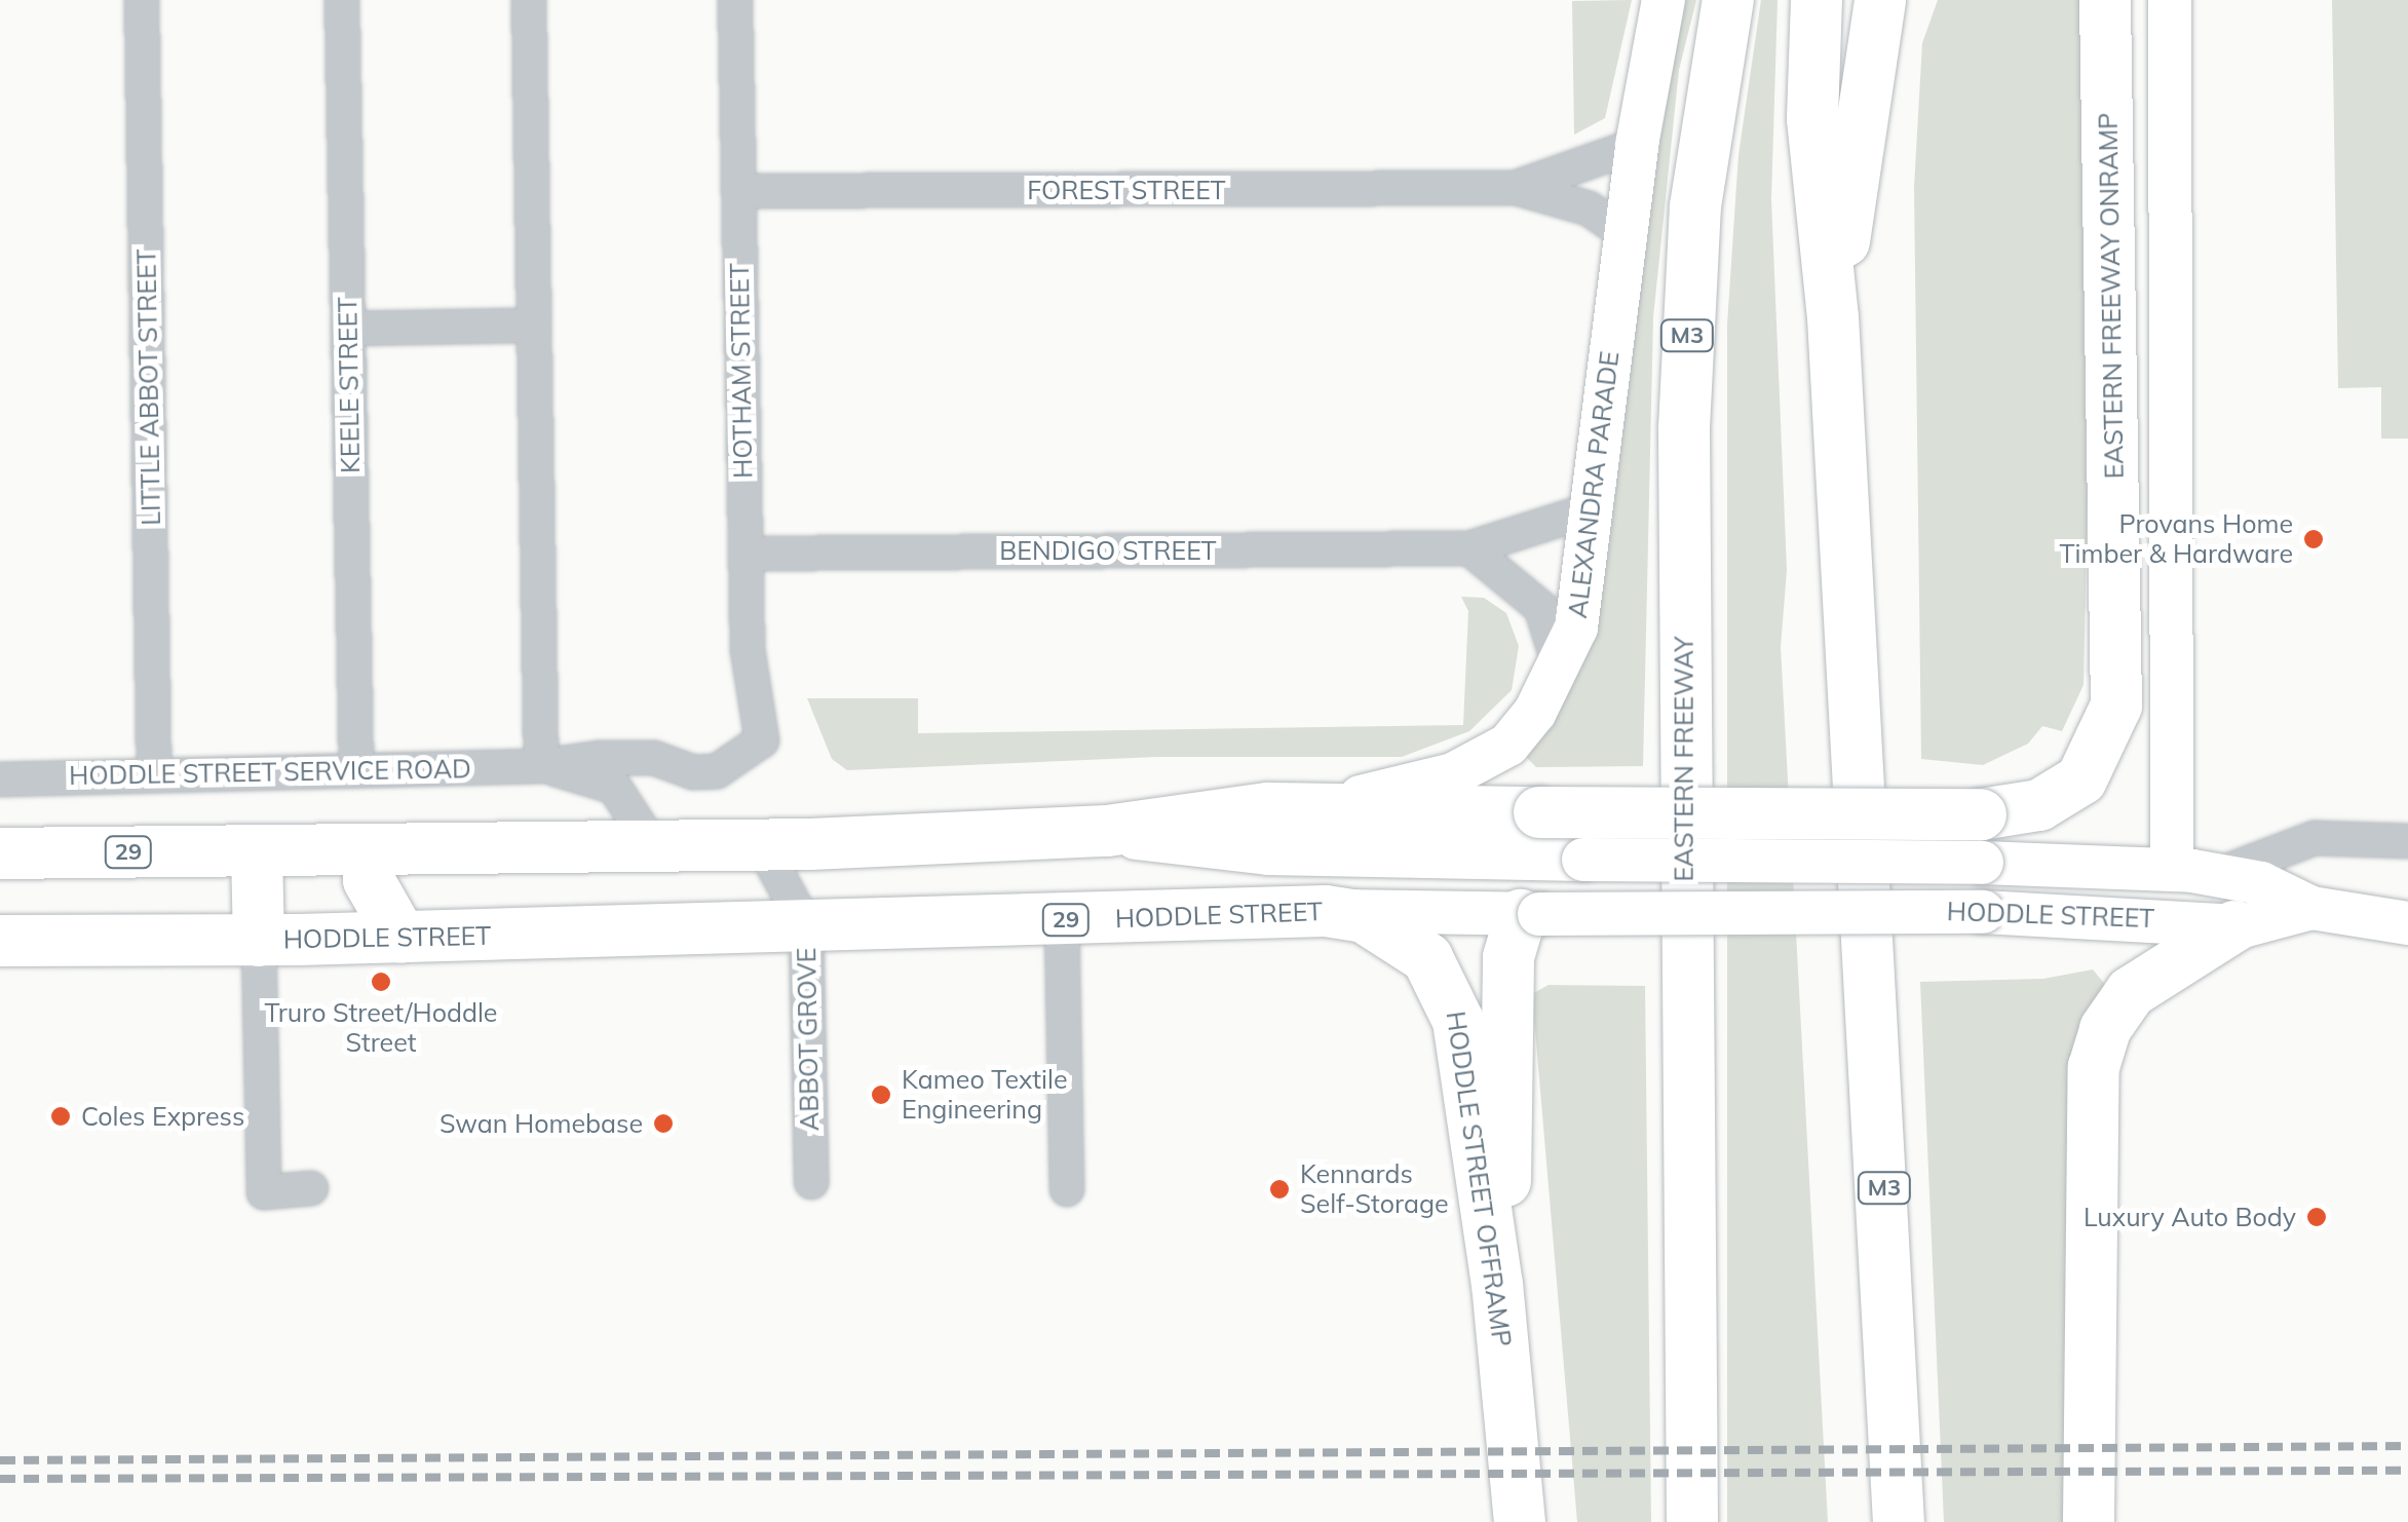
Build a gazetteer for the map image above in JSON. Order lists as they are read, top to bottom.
{
  "streets": {
    "highway": [
      "EASTERN FREEWAY ONRAMP",
      "M3",
      "EASTERN FREEWAY",
      "29",
      "HODDLE STREET",
      "HODDLE STREET OFFRAMP"
    ],
    "main road": ["ALEXANDRA PARADE"],
    "street": [
      "FOREST STREET",
      "HOTHAM STREET",
      "KEELE STREET",
      "LITTLE ABBOT STREET",
      "BENDIGO STREET",
      "HODDLE STREET SERVICE ROAD",
      "ABBOT GROVE"
    ]
  },
  "crossings": [
    ["FOREST STREET", "HOTHAM STREET"],
    ["FOREST STREET", "ALEXANDRA PARADE"],
    ["EASTERN FREEWAY ONRAMP", "HODDLE STREET"],
    ["HOTHAM STREET", "BENDIGO STREET"],
    ["HOTHAM STREET", "HODDLE STREET SERVICE ROAD"],
    ["KEELE STREET", "HODDLE STREET SERVICE ROAD"],
    ["LITTLE ABBOT STREET", "HODDLE STREET SERVICE ROAD"],
    ["ALEXANDRA PARADE", "BENDIGO STREET"],
    ["ALEXANDRA PARADE", "HODDLE STREET"],
    ["HODDLE STREET SERVICE ROAD", "HODDLE STREET"],
    ["HODDLE STREET", "ABBOT GROVE"],
    ["HODDLE STREET", "HODDLE STREET OFFRAMP"]
  ],
  "places": [
    "Provans Home Timber & Hardware",
    "Truro Street/Hoddle Street",
    "Kameo Textile Engineering",
    "Coles Express",
    "Swan Homebase",
    "Kennards Self-Storage",
    "Luxury Auto Body"
  ]
}
